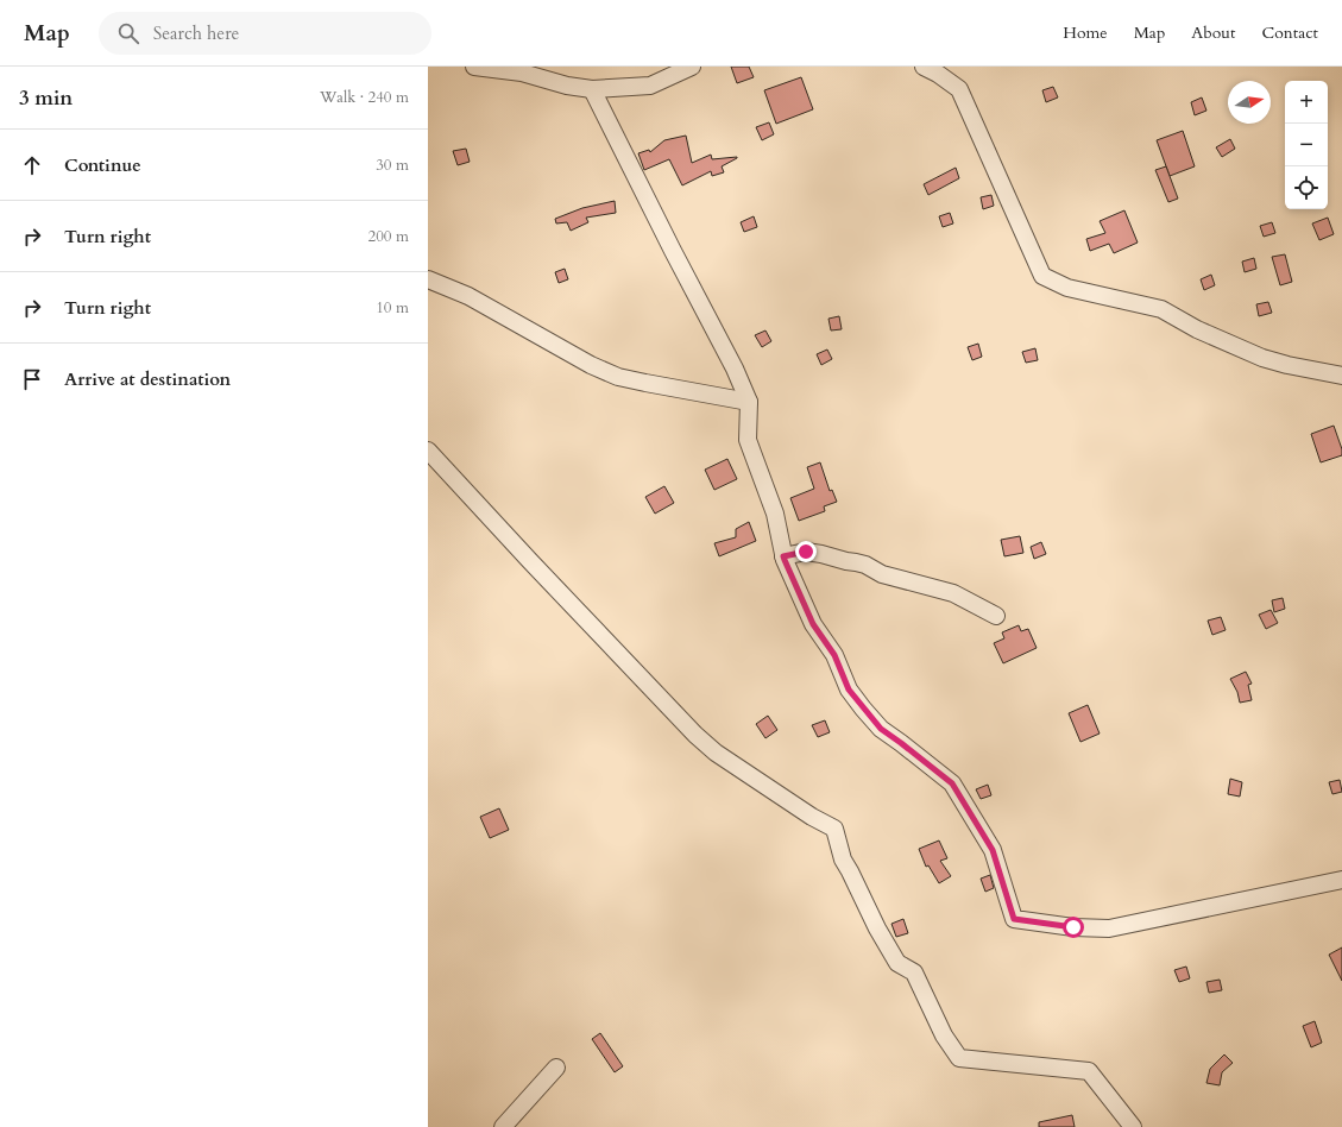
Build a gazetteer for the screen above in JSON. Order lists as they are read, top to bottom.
{
  "north": "right",
  "page": {
    "header": "Map",
    "search": "Search here",
    "nav": [
      "Home",
      "Map",
      "About",
      "Contact"
    ],
    "heading": ["3 min", "Walk · 240 m"],
    "map_buttons": ["+", "−"],
    "list": [
      ["Continue", "30 m"],
      ["Turn right", "200 m"],
      ["Turn right", "10 m"],
      "Arrive at destination"
    ]
  }
}
